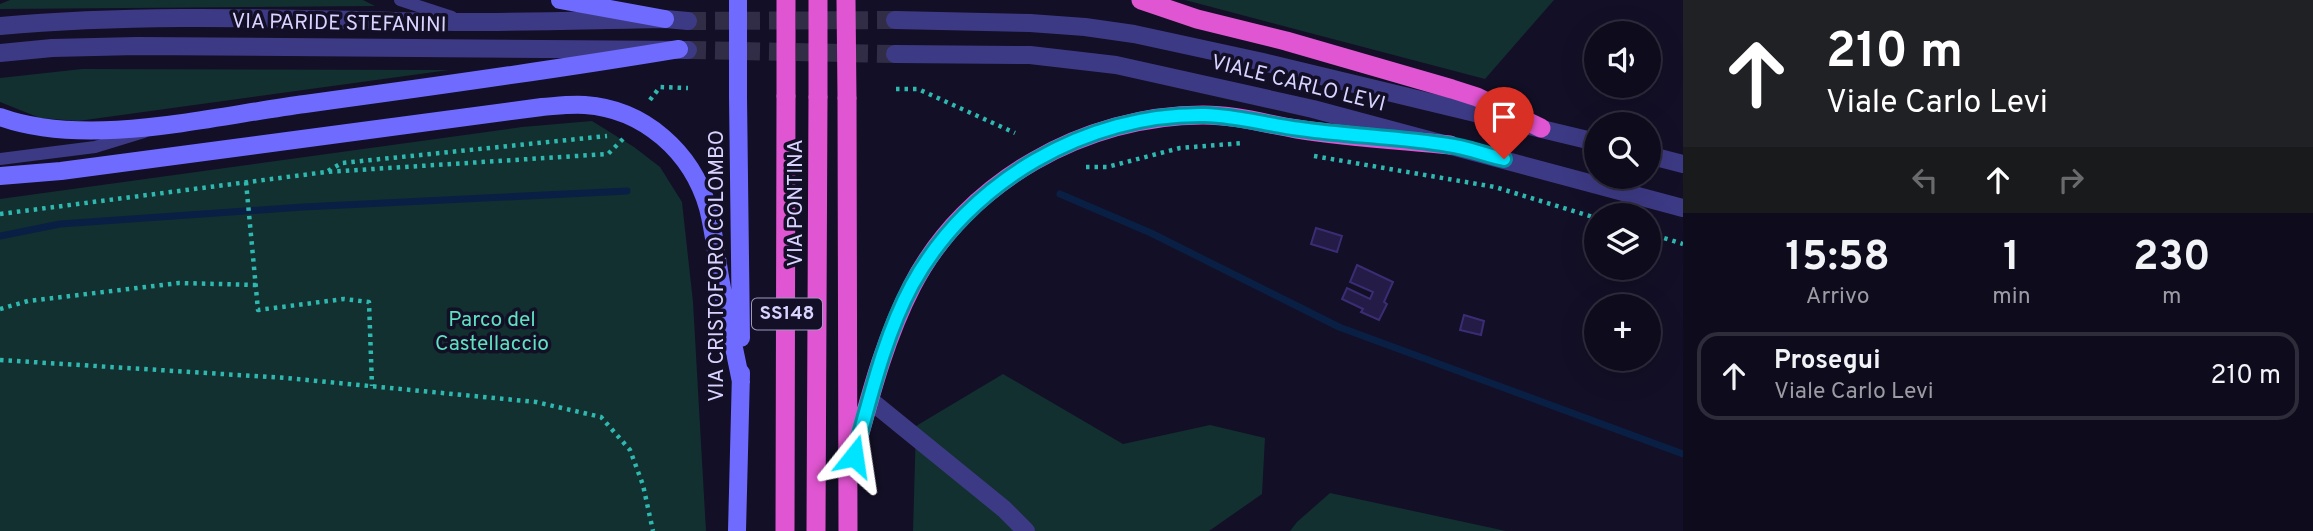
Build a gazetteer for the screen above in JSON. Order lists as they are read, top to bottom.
{
  "streets": {
    "highway": ["VIA PONTINA", "SS148"],
    "main road": ["VIA CRISTOFORO COLOMBO"],
    "street": ["VIA PARIDE STEFANINI", "VIALE CARLO LEVI"]
  },
  "parks": ["Parco del Castellaccio"],
  "page": {
    "turn": ["210 m", "Viale Carlo Levi"],
    "map_buttons": "+",
    "eta": [
      "15:58",
      "Arrivo",
      "1",
      "min",
      "230",
      "m"
    ],
    "list": [
      {
        "name": "Prosegui",
        "note": "Viale Carlo Levi",
        "value": "210 m"
      }
    ]
  }
}
